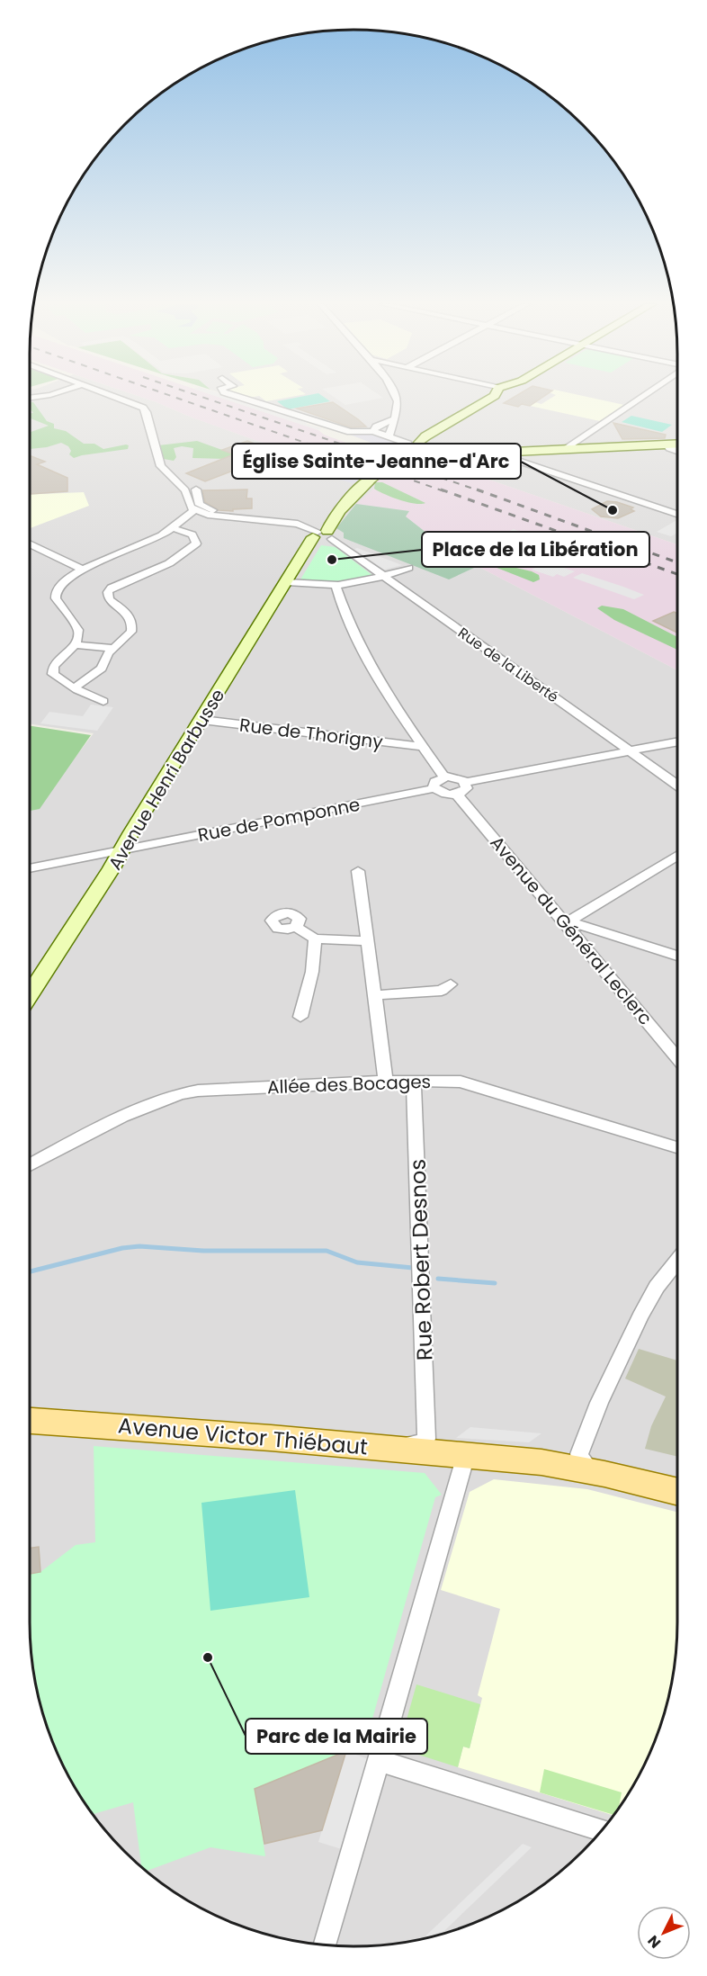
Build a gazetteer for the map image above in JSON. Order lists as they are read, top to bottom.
{
  "streets": {
    "main road": ["Avenue Henri Barbusse", "Avenue Victor Thiébaut"],
    "street": [
      "Rue de la Liberté",
      "Rue de Thorigny",
      "Rue de Pomponne",
      "Avenue du Général Leclerc",
      "Allée des Bocages",
      "Rue Robert Desnos"
    ]
  },
  "crossings": [
    ["Rue de la Liberté", "Avenue Henri Barbusse"],
    ["Rue de Thorigny", "Avenue Henri Barbusse"],
    ["Avenue Henri Barbusse", "Rue de Pomponne"],
    ["Allée des Bocages", "Rue Robert Desnos"],
    ["Rue Robert Desnos", "Avenue Victor Thiébaut"]
  ],
  "places": ["Église Sainte-Jeanne-d'Arc", "Place de la Libération", "Parc de la Mairie"],
  "north": "bottom left"
}
